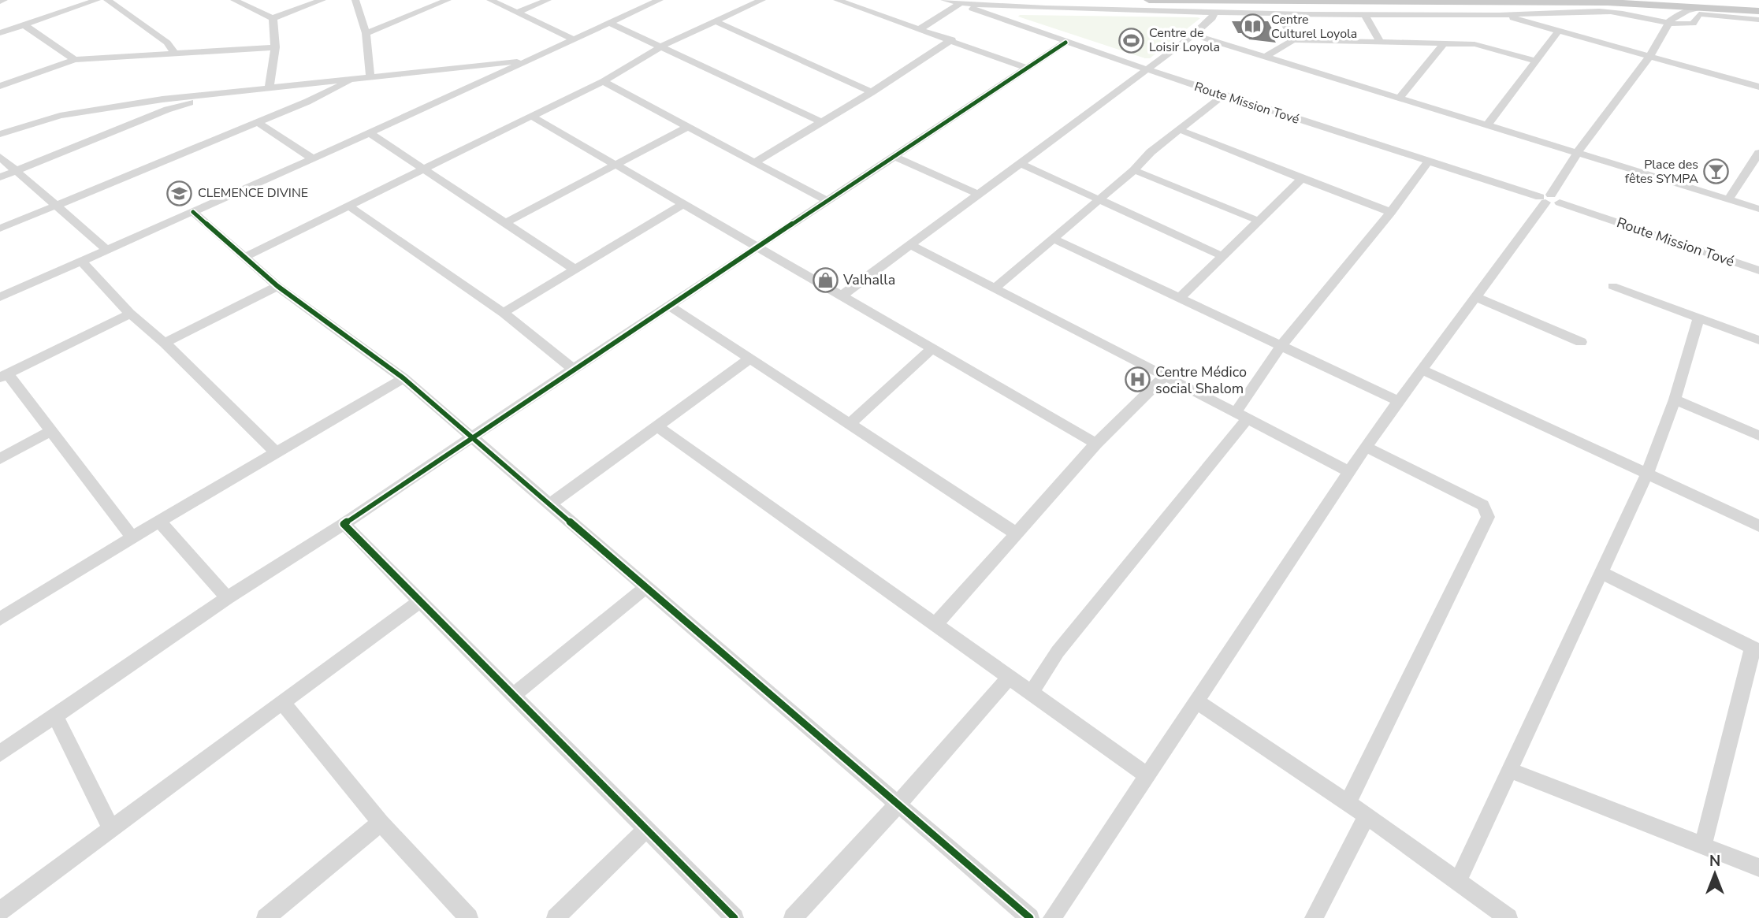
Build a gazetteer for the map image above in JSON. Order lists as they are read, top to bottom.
{
  "streets": {
    "street": ["Route Mission Tové"]
  },
  "places": {
    "library": ["Centre Culturel Loyola"],
    "sports": ["Centre de Loisir Loyola"],
    "bar": ["Place des fêtes SYMPA"],
    "school or university": ["CLEMENCE DIVINE"],
    "shop": ["Valhalla"],
    "hospital": ["Centre Médico social Shalom"]
  },
  "north": "top"
}
